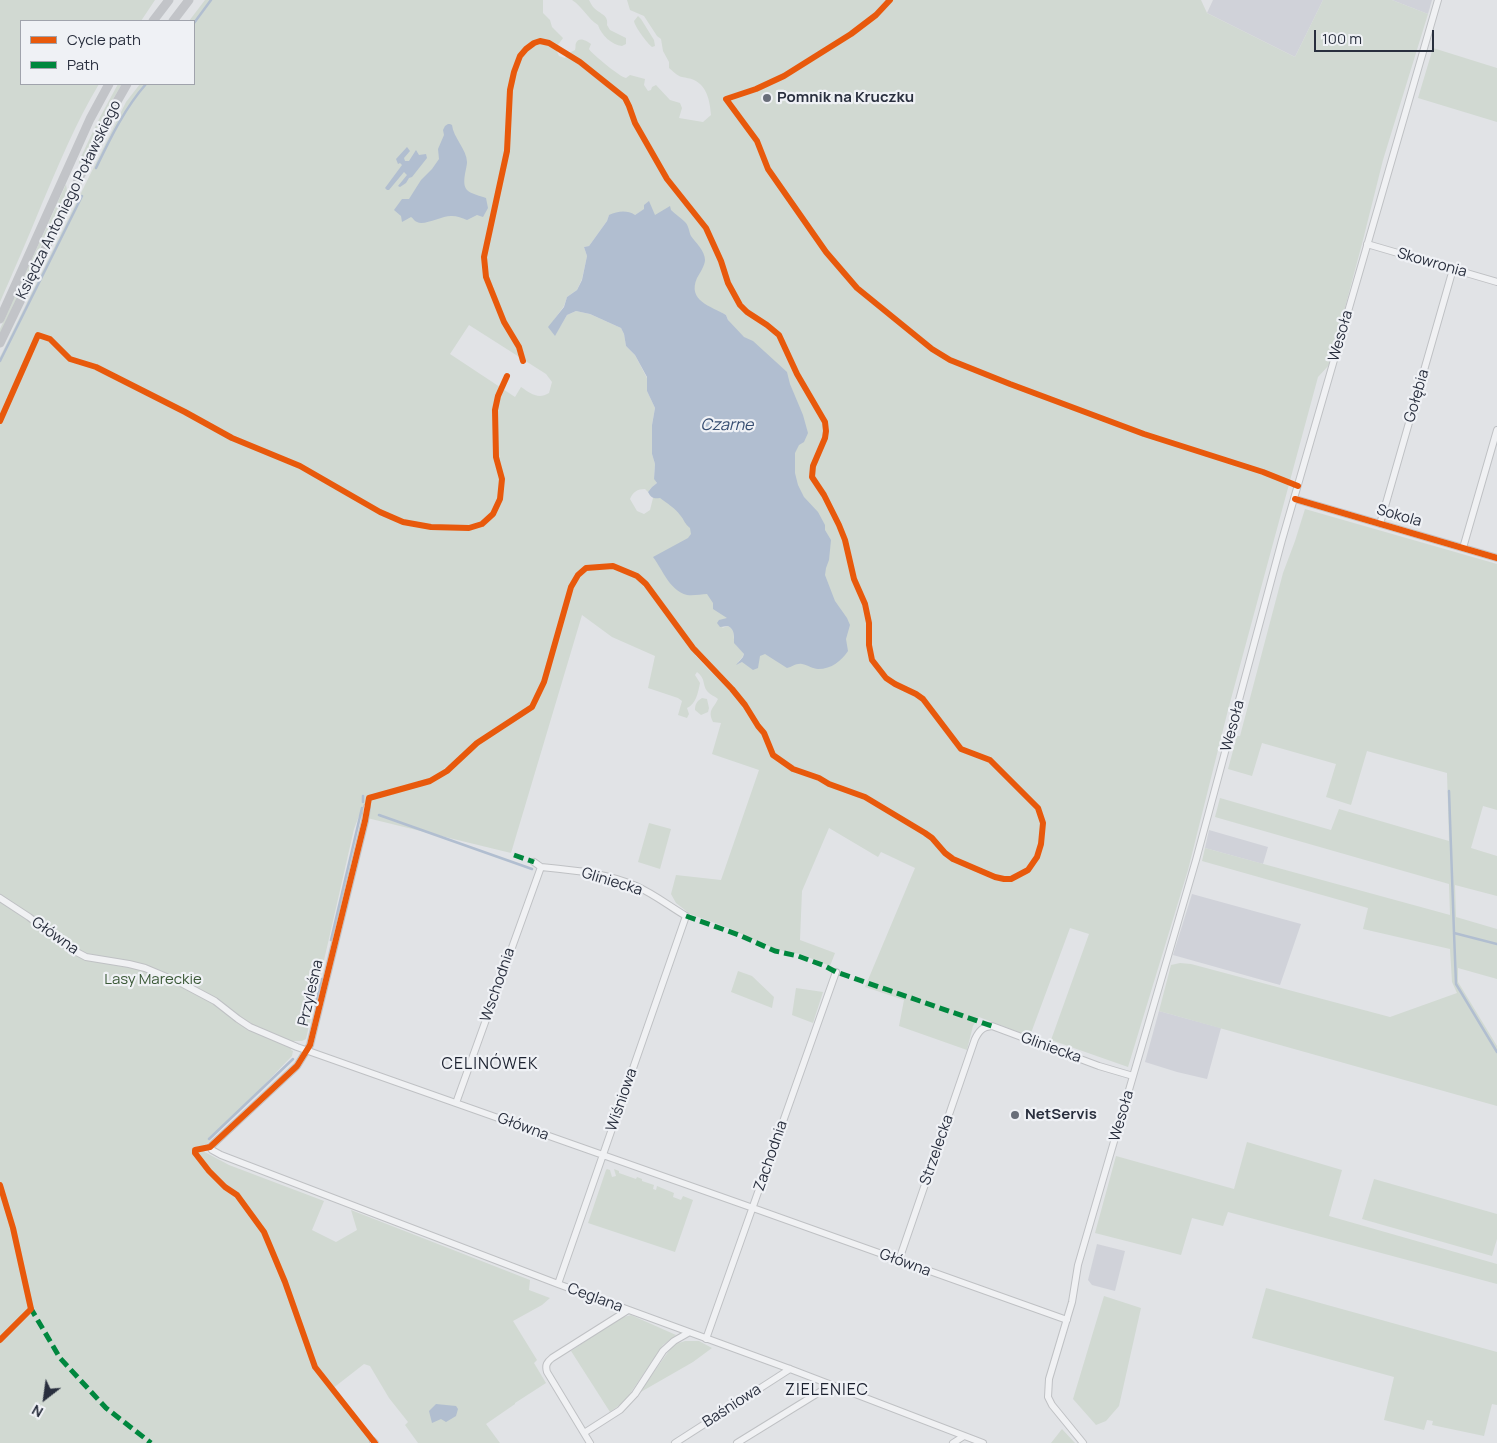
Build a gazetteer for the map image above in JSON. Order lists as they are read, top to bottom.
{
  "streets": {
    "main road": ["Księdza Antoniego Poławskiego"],
    "street": [
      "Skowronia",
      "Wesoła",
      "Gołębia",
      "Sokola",
      "Gliniecka",
      "Główna",
      "Wschodnia",
      "Przyleśna",
      "Wiśniowa",
      "Strzelecka",
      "Zachodnia",
      "Ceglana",
      "Baśniowa"
    ]
  },
  "crossings": [
    ["Skowronia", "Wesoła"],
    ["Skowronia", "Gołębia"],
    ["Wesoła", "Sokola"],
    ["Wesoła", "Gliniecka"],
    ["Wesoła", "Główna"],
    ["Gołębia", "Sokola"],
    ["Gliniecka", "Wschodnia"],
    ["Gliniecka", "Wiśniowa"],
    ["Gliniecka", "Strzelecka"],
    ["Główna", "Wschodnia"],
    ["Główna", "Przyleśna"],
    ["Główna", "Wiśniowa"],
    ["Główna", "Strzelecka"],
    ["Główna", "Zachodnia"],
    ["Przyleśna", "Ceglana"],
    ["Wiśniowa", "Ceglana"],
    ["Zachodnia", "Ceglana"],
    ["Ceglana", "Baśniowa"]
  ],
  "districts": ["CELINÓWEK", "ZIELENIEC"],
  "water": ["Czarne"],
  "parks": ["Lasy Mareckie"],
  "places": ["Pomnik na Kruczku", "NetServis"],
  "legend": ["Cycle path", "Path"],
  "scale_bar": "100 m",
  "north": "bottom left"
}
